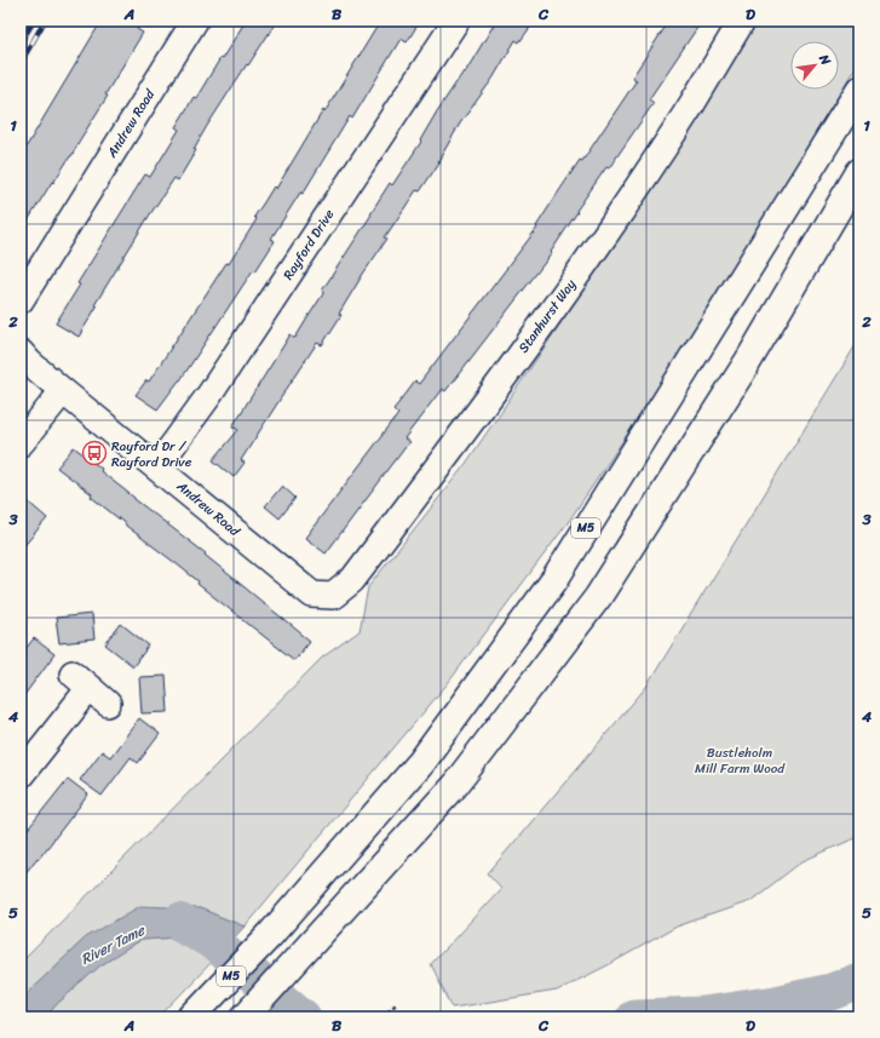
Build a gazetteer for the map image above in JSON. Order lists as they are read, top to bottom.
{
  "streets": {
    "highway": ["M5"],
    "street": ["Andrew Road", "Rayford Drive", "Stanhurst Way"]
  },
  "crossings": [
    ["Andrew Road", "Rayford Drive"],
    ["Andrew Road", "Stanhurst Way"]
  ],
  "water": ["River Tame"],
  "parks": ["Bustleholm Mill Farm Wood"],
  "places": {
    "bus stop": ["Rayford Dr / Rayford Drive"]
  },
  "north": "top right",
  "grid": {
    "columns": [
      "A",
      "B",
      "C",
      "D"
    ],
    "rows": [
      "1",
      "2",
      "3",
      "4",
      "5"
    ]
  }
}
